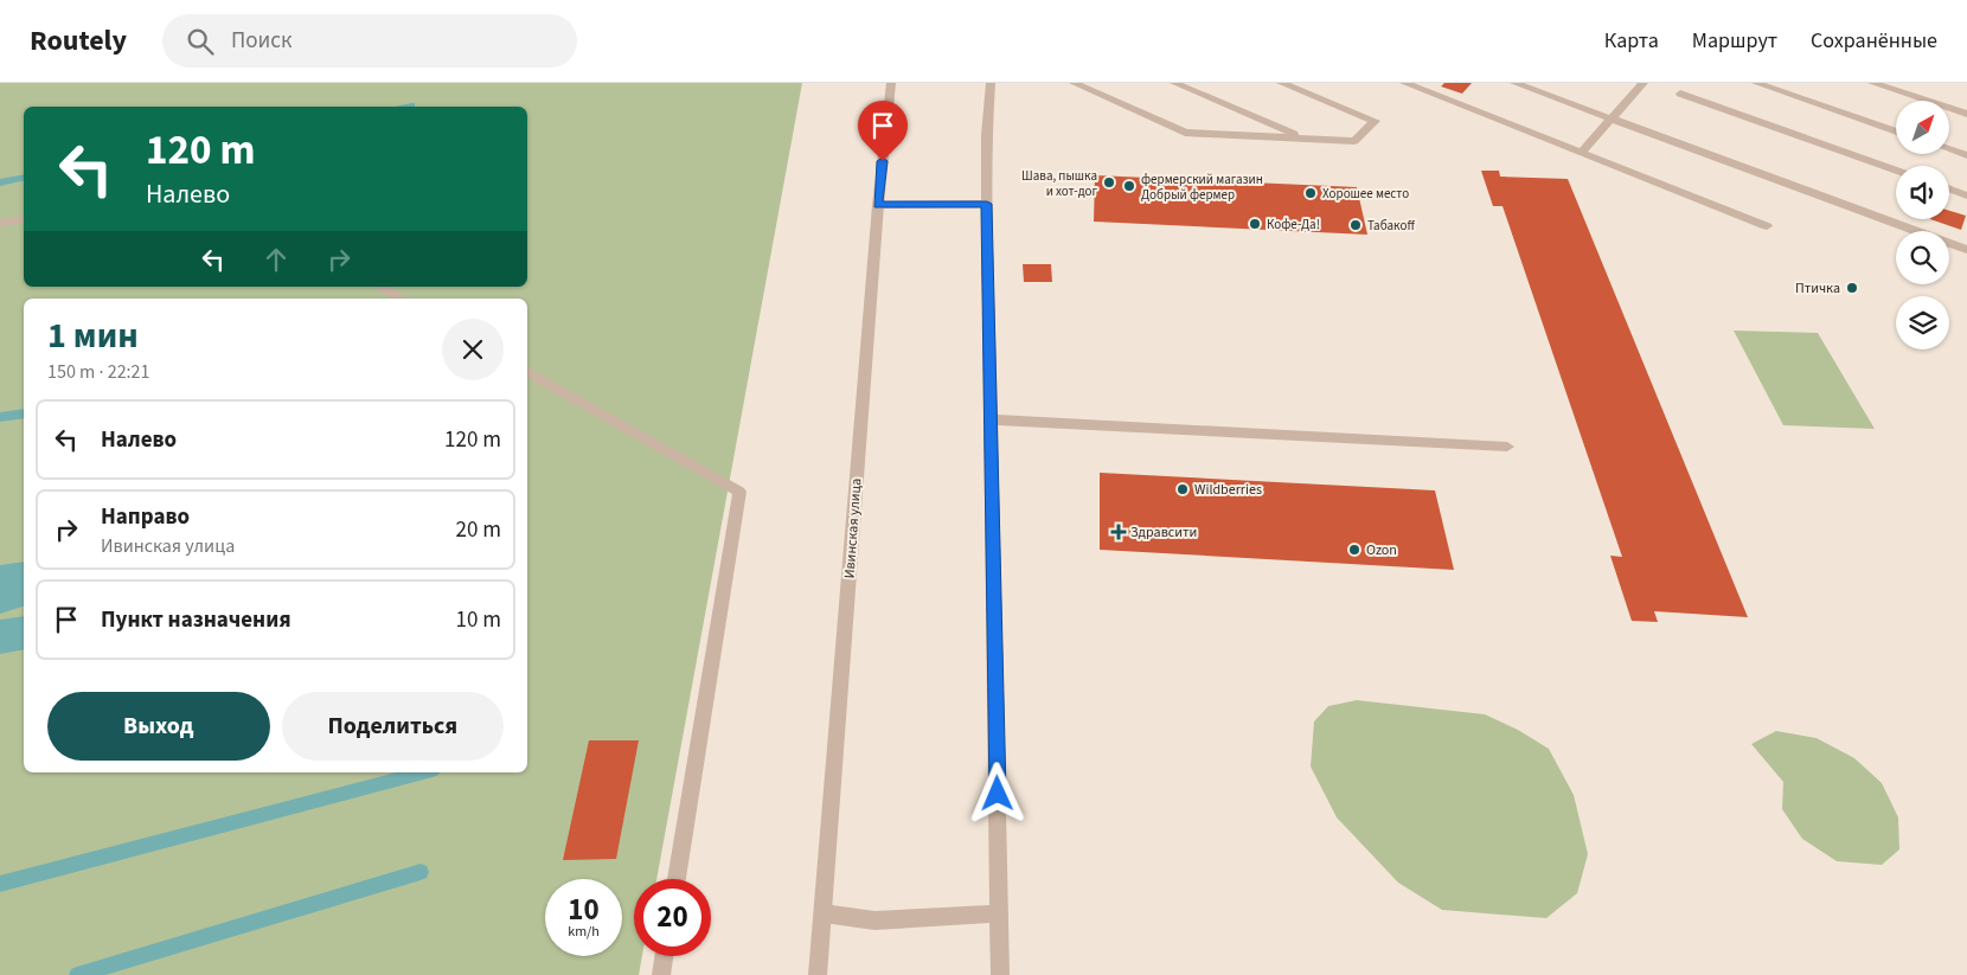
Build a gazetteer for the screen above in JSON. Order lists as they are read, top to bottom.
{
  "streets": {
    "street": ["Ивинская улица"]
  },
  "places": {
    "other": [
      "Шава, пышка и хот-дог",
      "фермерский магазин Добрый фермер",
      "Хорошее место",
      "Кофе-Да!",
      "Табакoff",
      "Птичка",
      "Wildberries",
      "Ozon"
    ],
    "health": ["Здравсити"]
  },
  "north": "top right",
  "page": {
    "header": "Routely",
    "search": "Поиск",
    "nav": ["Карта", "Маршрут", "Сохранённые"],
    "turn": ["120 m", "Налево"],
    "heading": ["1 мин", "150 m · 22:21"],
    "list": [
      {
        "name": "Налево",
        "value": "120 m"
      },
      {
        "name": "Направо",
        "note": "Ивинская улица",
        "value": "20 m"
      },
      {
        "name": "Пункт назначения",
        "value": "10 m"
      }
    ],
    "buttons": ["Выход", "Поделиться"],
    "speed": "10 km/h",
    "limit": "20"
  }
}
